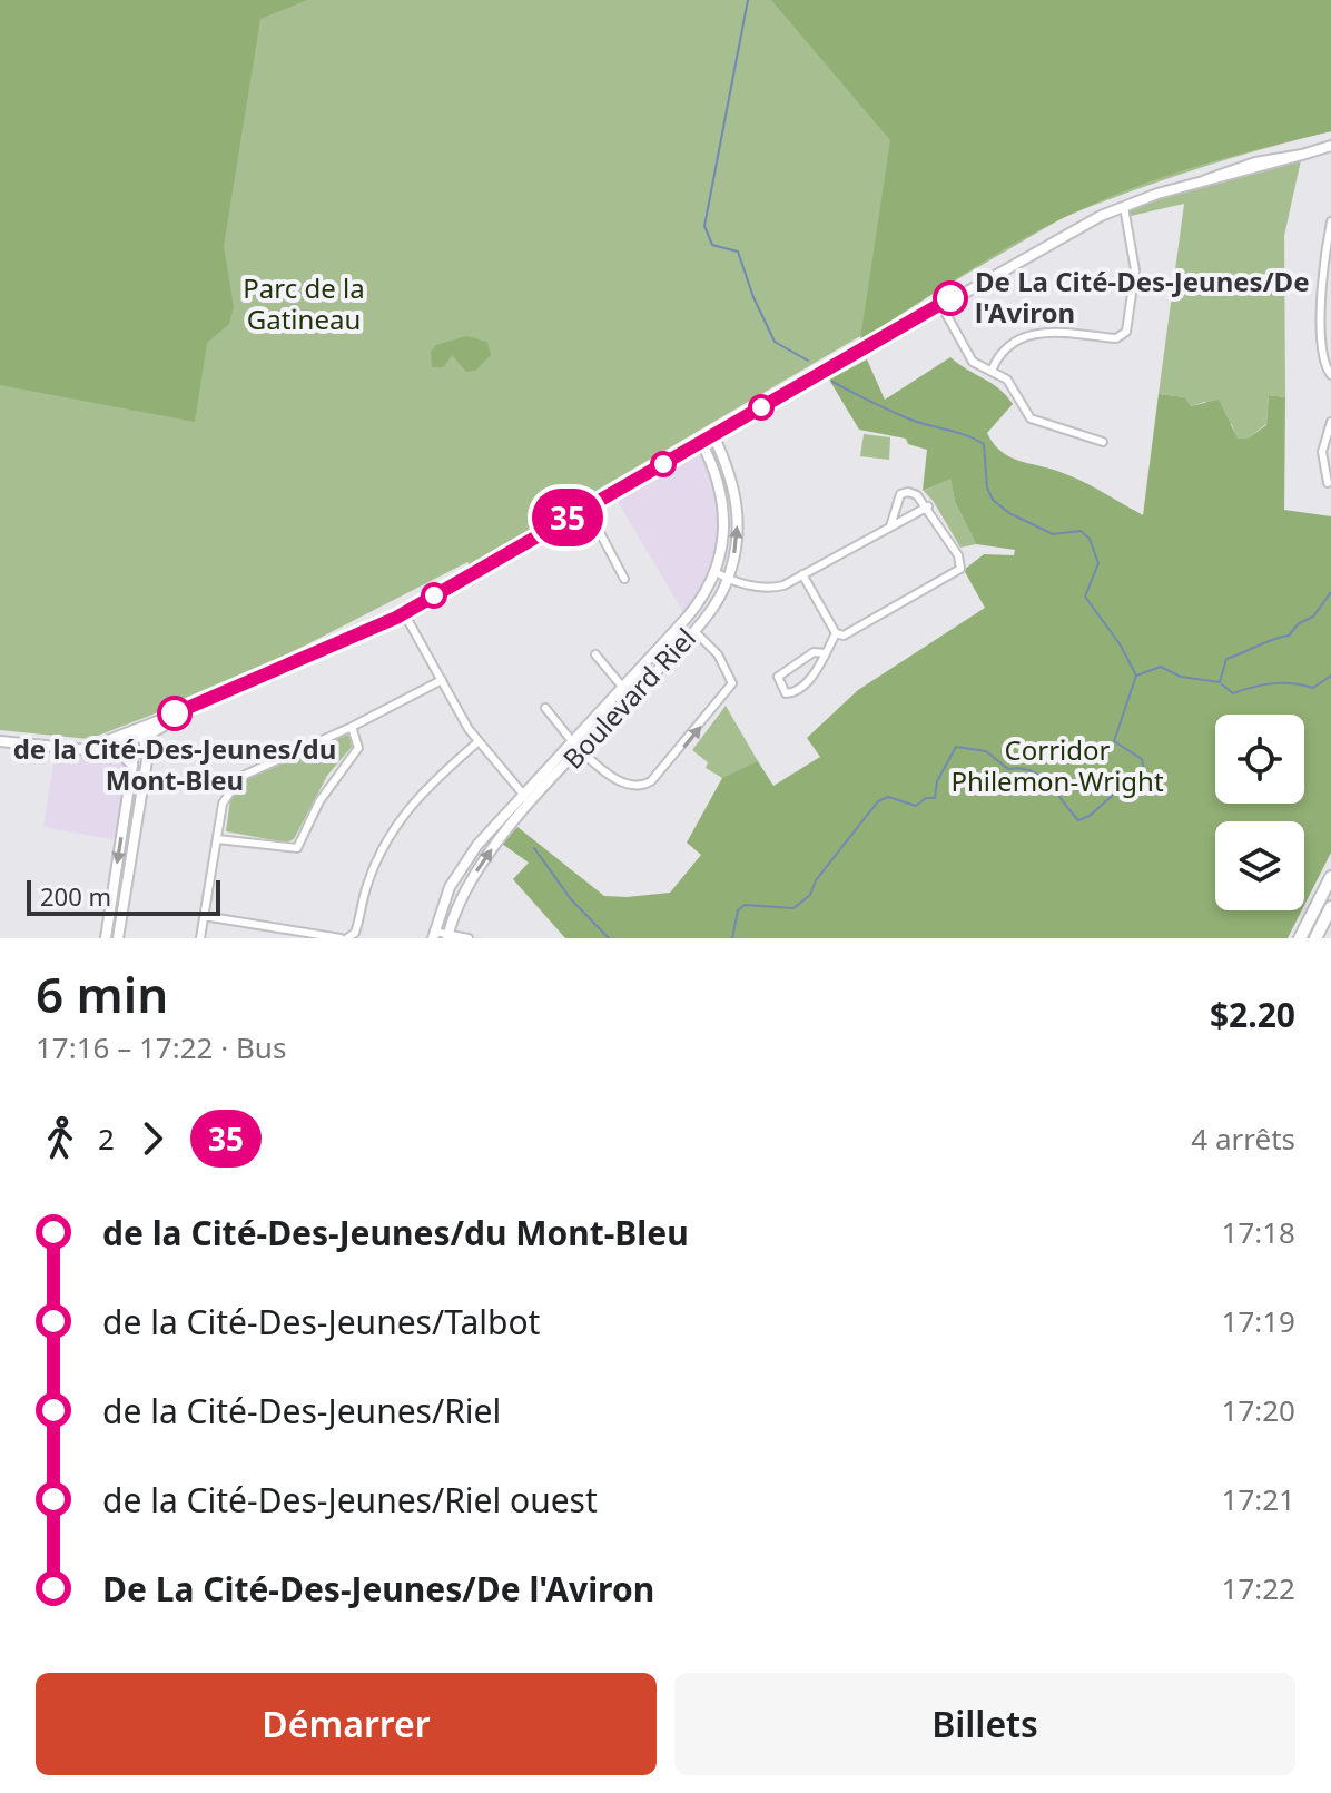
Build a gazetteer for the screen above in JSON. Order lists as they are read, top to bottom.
{
  "streets": {
    "street": ["Boulevard Riel"]
  },
  "parks": ["Parc de la Gatineau", "Corridor Philemon-Wright"],
  "places": ["De La Cité-Des-Jeunes/De l'Aviron", "de la Cité-Des-Jeunes/du Mont-Bleu"],
  "lines": ["bus line 35"],
  "scale_bar": "200 m",
  "page": {
    "on_map": "35",
    "scale": "200 m",
    "heading": ["6 min", "17:16 – 17:22 · Bus", "$2.20"],
    "legs": ["2", "35", "4 arrêts"],
    "list": [
      {
        "name": "de la Cité-Des-Jeunes/du Mont-Bleu",
        "value": "17:18"
      },
      {
        "name": "de la Cité-Des-Jeunes/Talbot",
        "value": "17:19"
      },
      {
        "name": "de la Cité-Des-Jeunes/Riel",
        "value": "17:20"
      },
      {
        "name": "de la Cité-Des-Jeunes/Riel ouest",
        "value": "17:21"
      },
      {
        "name": "De La Cité-Des-Jeunes/De l'Aviron",
        "value": "17:22"
      }
    ],
    "buttons": ["Démarrer", "Billets"]
  }
}
